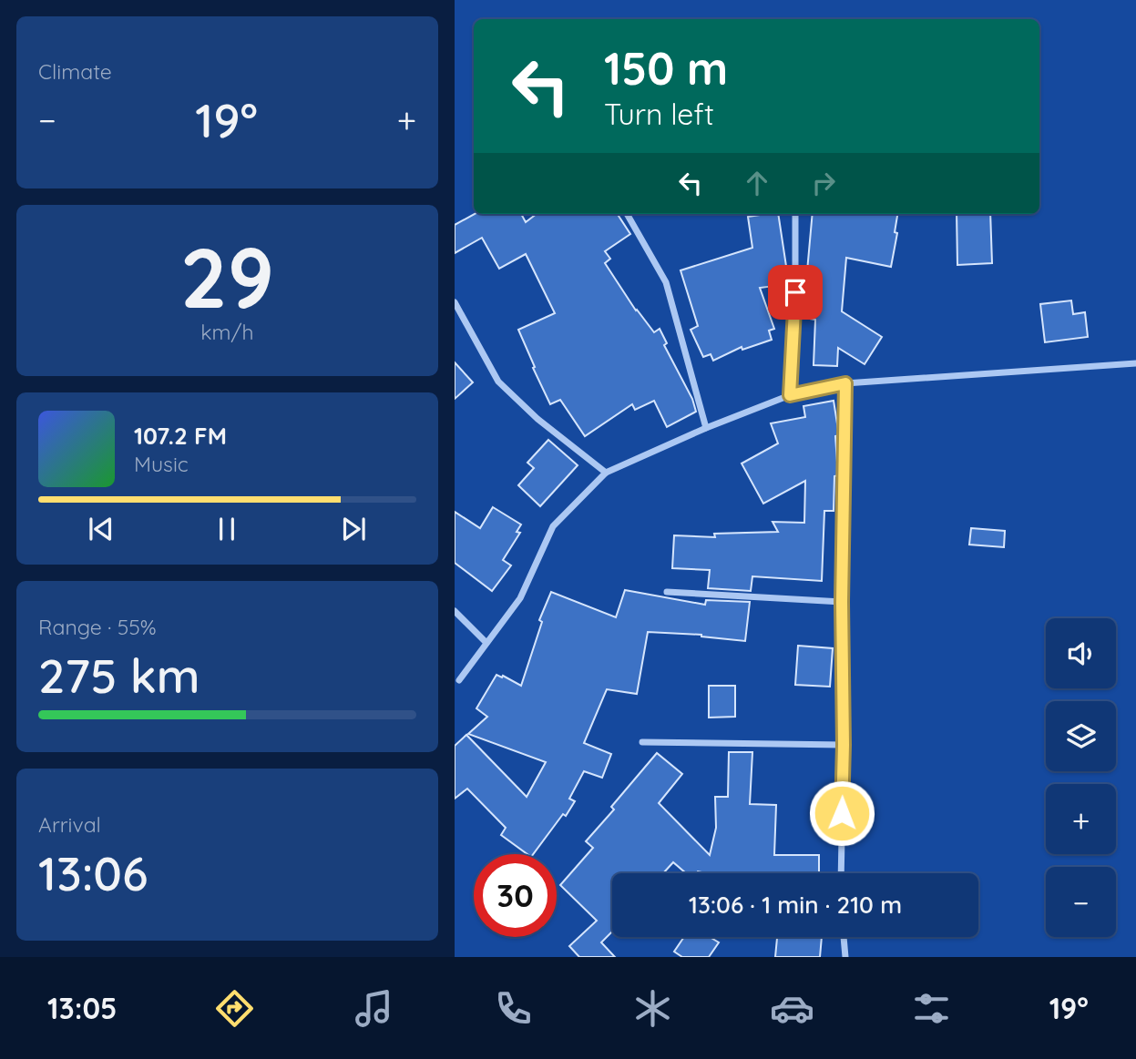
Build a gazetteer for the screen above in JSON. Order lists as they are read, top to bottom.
{
  "page": {
    "tile": [
      "Climate",
      ["29", "km/h"],
      ["Range · 55%", "275 km"],
      ["Arrival", "13:06"]
    ],
    "turn": ["150 m", "Turn left"],
    "heat": ["−", "19°", "+"],
    "song": ["107.2 FM", "Music"],
    "map_buttons": ["+", "−"],
    "limit": "30",
    "trip": "13:06 · 1 min · 210 m",
    "tabs": ["13:05", "19°"]
  }
}
